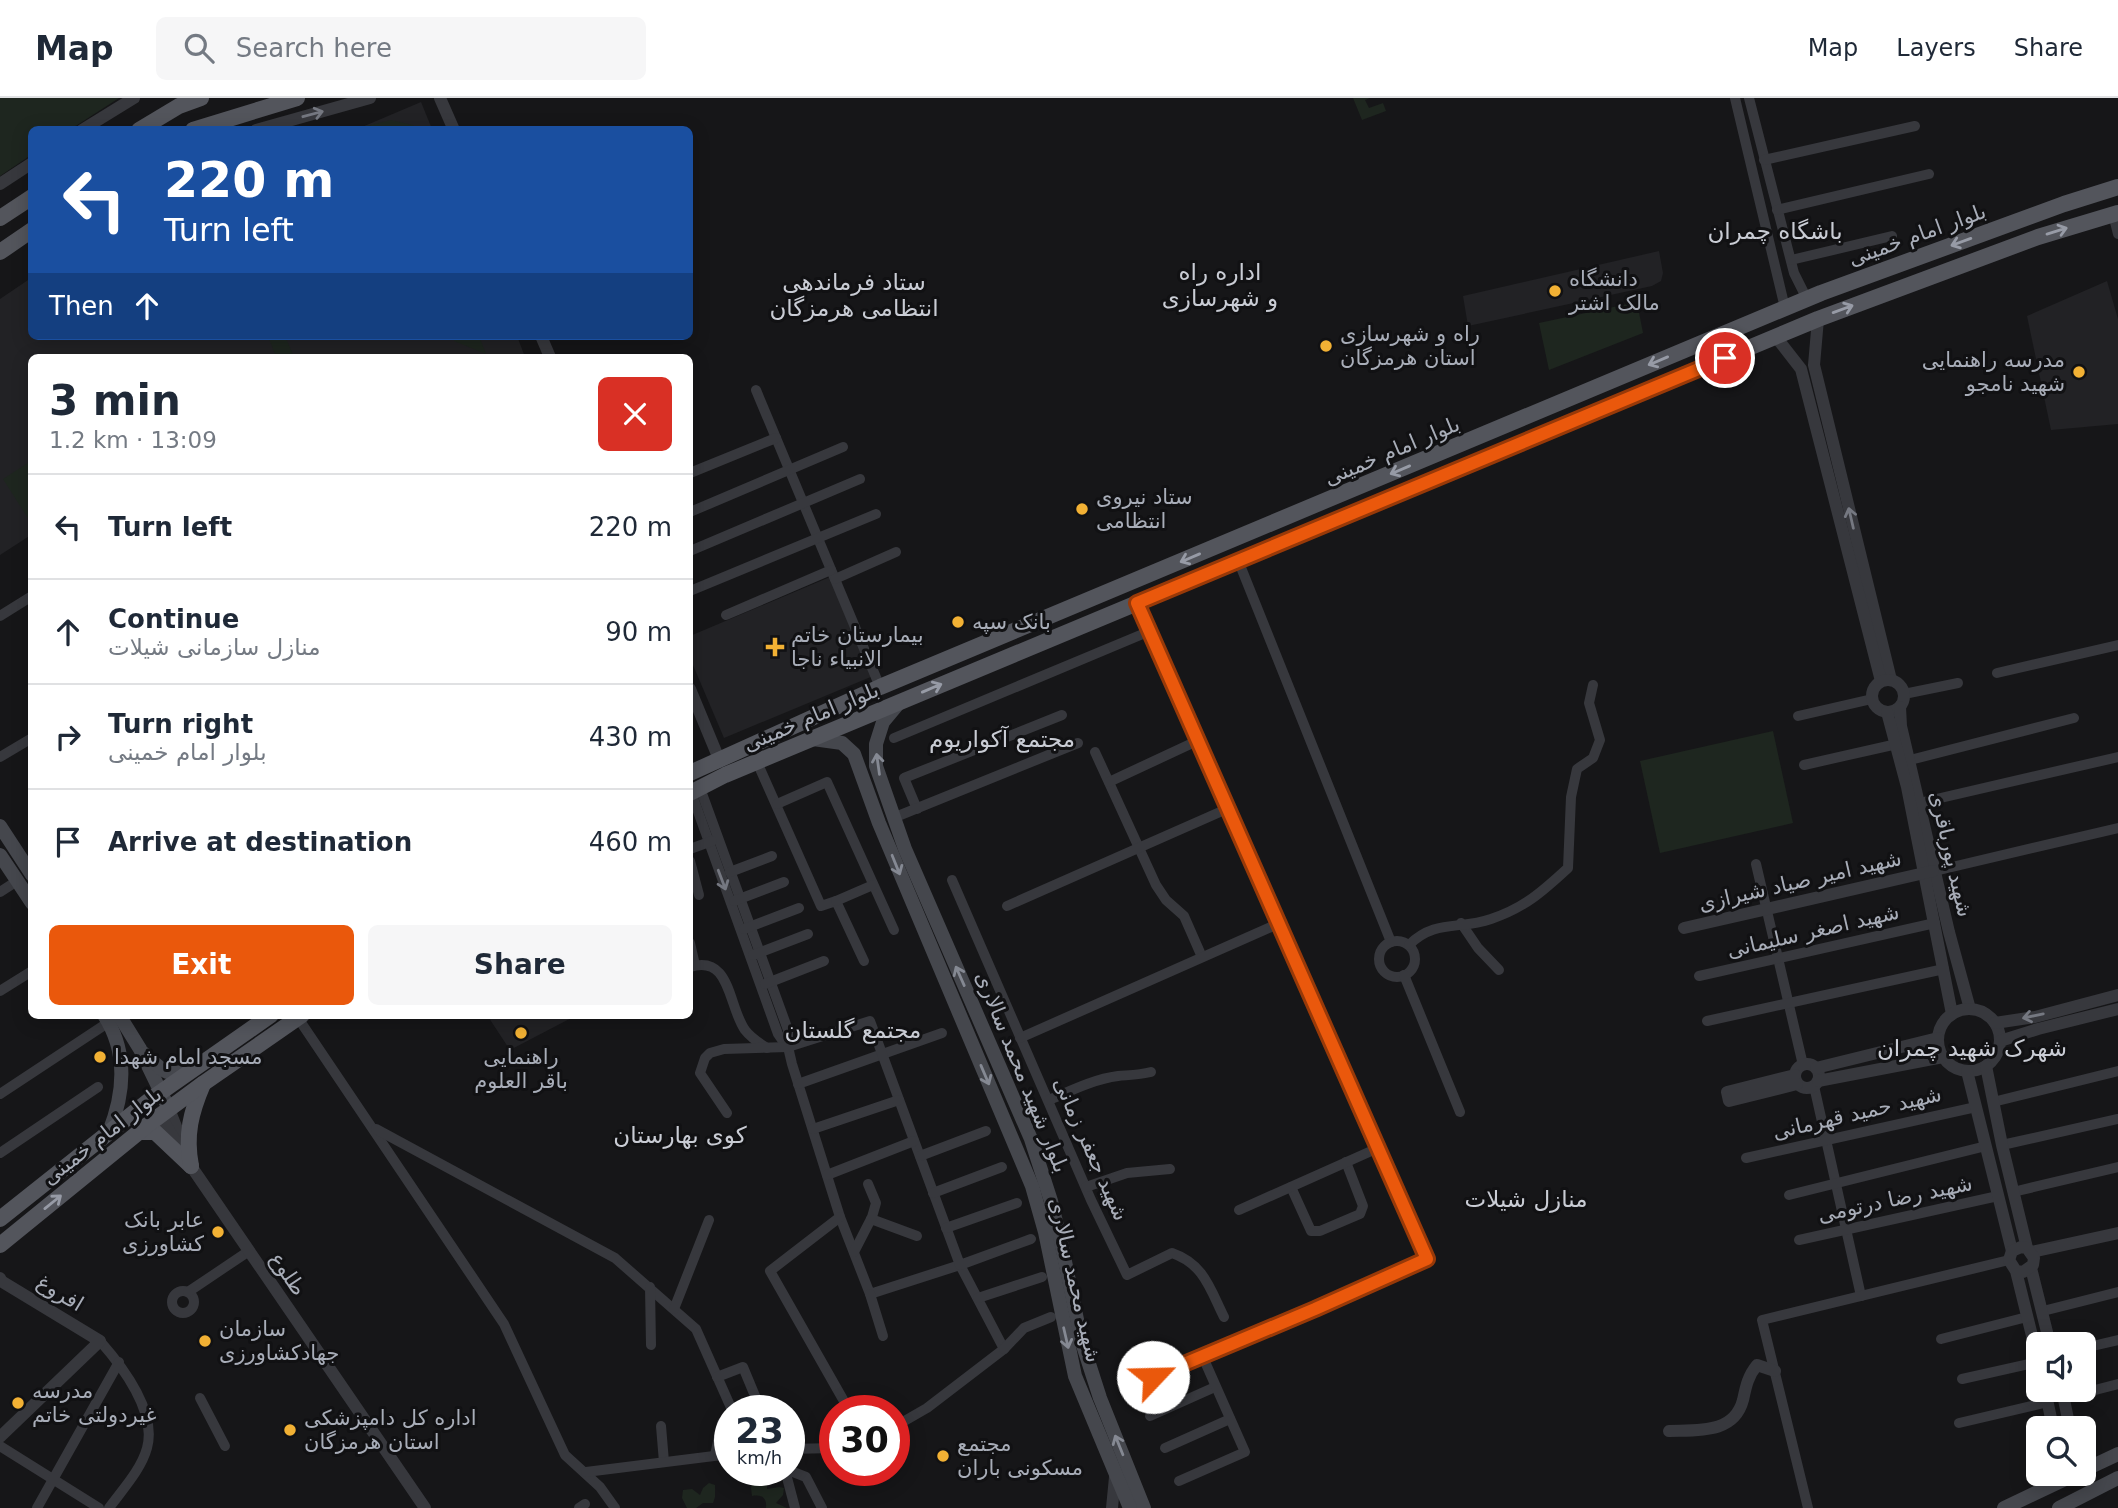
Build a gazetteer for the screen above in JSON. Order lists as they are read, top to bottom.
{
  "streets": {
    "main road": ["بلوار امام خمینی", "بلوار شهید محمد سالاری", "شهید محمد سالاری"],
    "street": [
      "شهید پورباقری",
      "شهید امیر صیاد شیرازی",
      "شهید اصغر سلیمانی",
      "شهید حمید قهرمانی",
      "شهید جعفر زمانی",
      "شهید رضا درتومی",
      "طلوع",
      "افروغ"
    ]
  },
  "crossings": [
    ["بلوار امام خمینی", "بلوار شهید محمد سالاری"],
    ["بلوار امام خمینی", "طلوع"],
    ["بلوار امام خمینی", "شهید محمد سالاری"],
    ["شهید پورباقری", "شهید امیر صیاد شیرازی"],
    ["شهید پورباقری", "شهید اصغر سلیمانی"],
    ["بلوار شهید محمد سالاری", "شهید محمد سالاری"]
  ],
  "one_way": ["بلوار شهید محمد سالاری", "شهید محمد سالاری"],
  "districts": [
    "باشگاه چمران",
    "اداره راه و شهرسازی",
    "ستاد فرماندهی انتظامی هرمزگان",
    "مجتمع آکواریوم",
    "مجتمع گلستان",
    "شهرک شهید چمران",
    "کوی بهارستان",
    "منازل شیلات"
  ],
  "places": {
    "other": [
      "دانشگاه مالک اشتر",
      "راه و شهرسازی استان هرمزگان",
      "مدرسه راهنمایی شهید نامجو",
      "ستاد نیروی انتظامی",
      "بانک سپه",
      "راهنمایی باقر العلوم",
      "مسجد امام شهدا",
      "عابر بانک کشاورزی",
      "سازمان جهادکشاورزی",
      "مدرسه غیردولتی خاتم",
      "اداره کل دامپزشکی استان هرمزگان",
      "مجتمع مسکونی باران"
    ],
    "health": ["بیمارستان خاتم الانبیاء ناجا"]
  },
  "page": {
    "header": "Map",
    "search": "Search here",
    "nav": ["Map", "Layers", "Share"],
    "turn": ["220 m", "Turn left"],
    "then": "Then",
    "heading": ["3 min", "1.2 km · 13:09"],
    "list": [
      {
        "name": "Turn left",
        "value": "220 m"
      },
      {
        "name": "Continue",
        "note": "منازل سازمانی شیلات",
        "value": "90 m"
      },
      {
        "name": "Turn right",
        "note": "بلوار امام خمینی",
        "value": "430 m"
      },
      {
        "name": "Arrive at destination",
        "value": "460 m"
      }
    ],
    "buttons": ["Exit", "Share"],
    "speed": "23 km/h",
    "limit": "30"
  }
}
